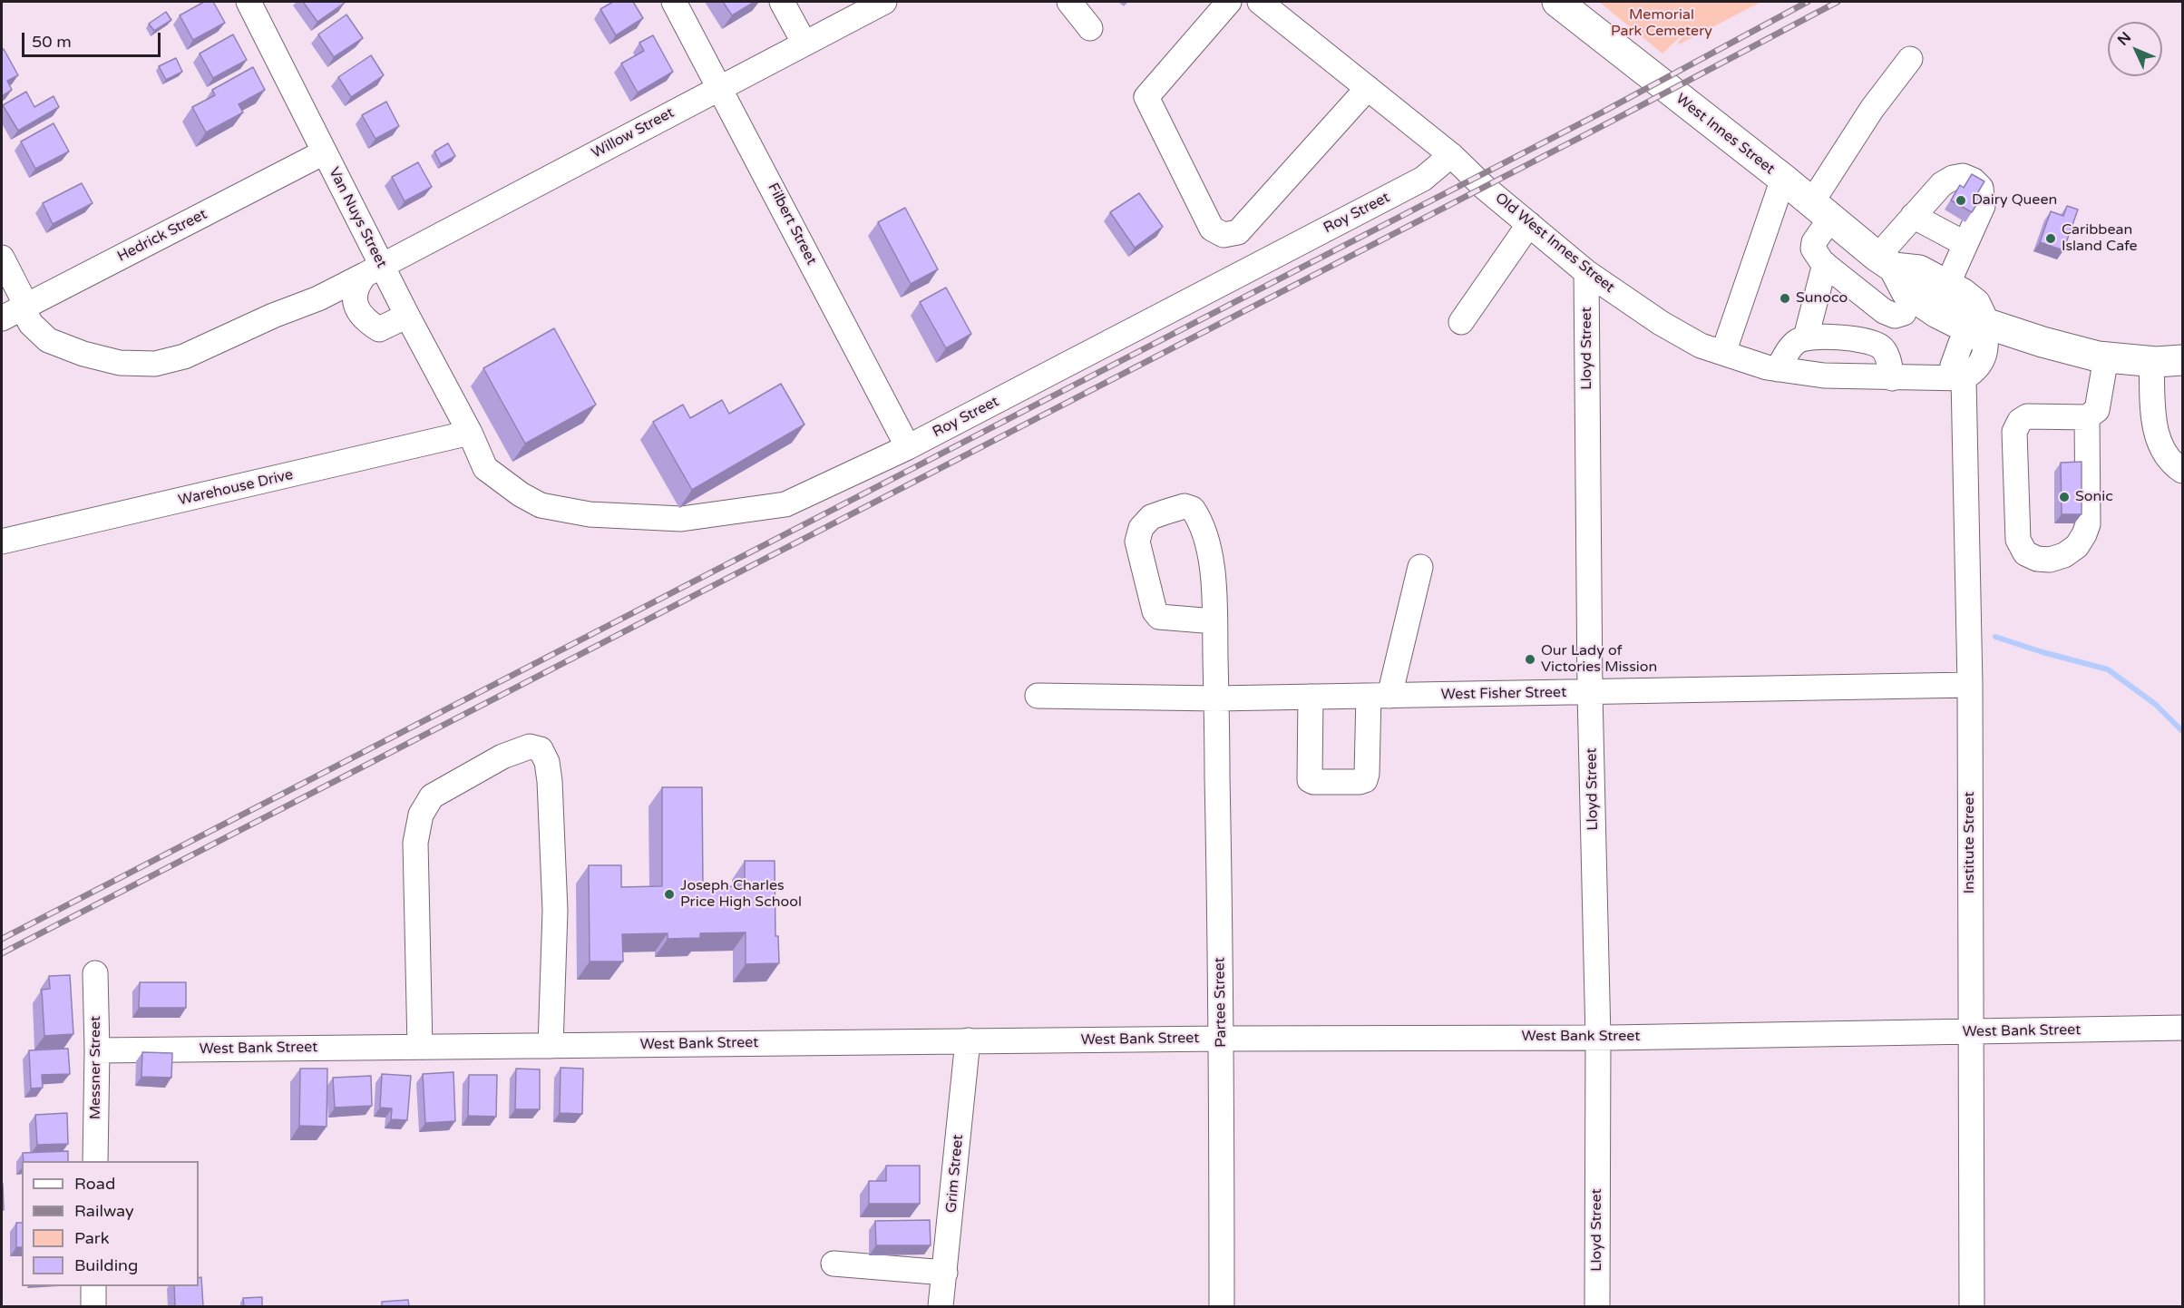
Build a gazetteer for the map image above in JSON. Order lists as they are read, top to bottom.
{
  "streets": {
    "main road": ["West Innes Street"],
    "street": [
      "Willow Street",
      "Roy Street",
      "Van Nuys Street",
      "Filbert Street",
      "Hedrick Street",
      "Old West Innes Street",
      "Lloyd Street",
      "Warehouse Drive",
      "West Fisher Street",
      "Institute Street",
      "Partee Street",
      "West Bank Street",
      "Messner Street",
      "Grim Street"
    ]
  },
  "crossings": [
    ["Willow Street", "Van Nuys Street"],
    ["Willow Street", "Filbert Street"],
    ["Willow Street", "Hedrick Street"],
    ["West Innes Street", "Institute Street"],
    ["Roy Street", "Van Nuys Street"],
    ["Roy Street", "Filbert Street"],
    ["Roy Street", "Old West Innes Street"],
    ["Roy Street", "Warehouse Drive"],
    ["Van Nuys Street", "Hedrick Street"],
    ["Van Nuys Street", "Warehouse Drive"],
    ["Old West Innes Street", "Lloyd Street"],
    ["Old West Innes Street", "Institute Street"],
    ["Lloyd Street", "West Fisher Street"],
    ["Lloyd Street", "West Bank Street"],
    ["West Fisher Street", "Institute Street"],
    ["West Fisher Street", "Partee Street"],
    ["Institute Street", "West Bank Street"],
    ["Partee Street", "West Bank Street"],
    ["West Bank Street", "Messner Street"],
    ["West Bank Street", "Grim Street"]
  ],
  "parks": ["Memorial Park Cemetery"],
  "places": [
    "Dairy Queen",
    "Caribbean Island Cafe",
    "Sunoco",
    "Sonic",
    "Our Lady of Victories Mission",
    "Joseph Charles Price High School"
  ],
  "legend": [
    "Road",
    "Railway",
    "Park",
    "Building"
  ],
  "scale_bar": "50 m",
  "north": "top left"
}
